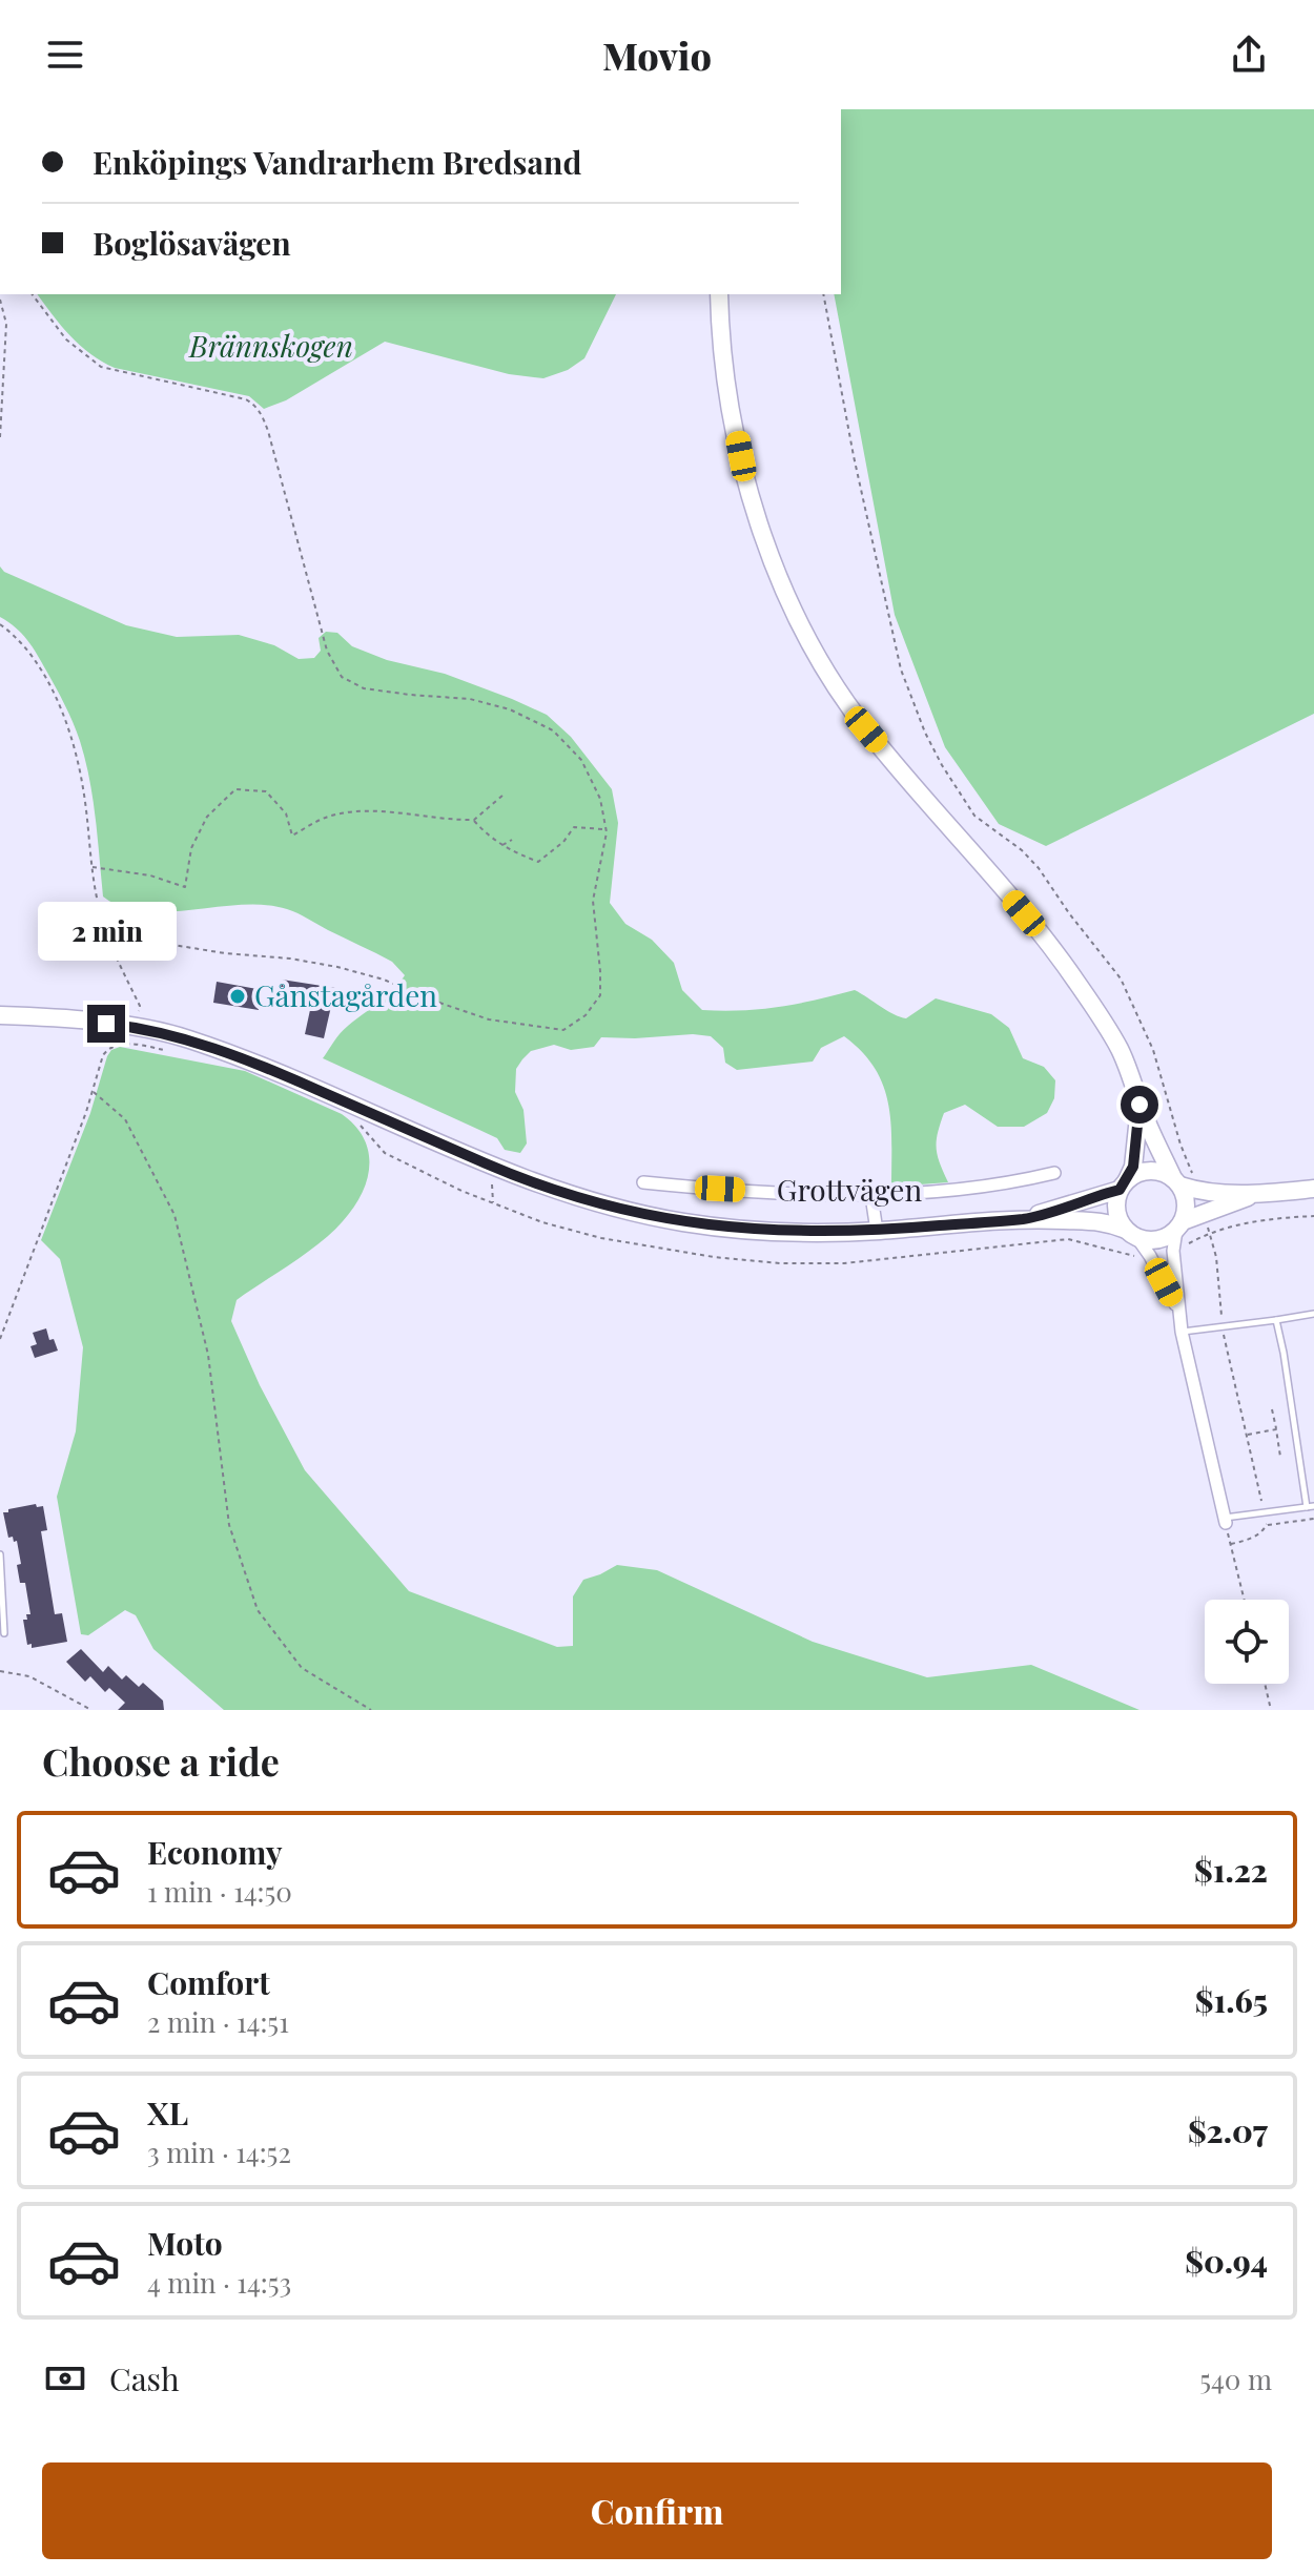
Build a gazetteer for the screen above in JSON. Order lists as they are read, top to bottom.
{
  "streets": {
    "street": ["Grottvägen"]
  },
  "parks": ["Brännskogen"],
  "places": ["Gånstagården"],
  "page": {
    "header": "Movio",
    "banner": ["Enköpings Vandrarhem Bredsand", "Boglösavägen"],
    "bubble": "2 min",
    "heading": "Choose a ride",
    "list": [
      {
        "name": "Economy",
        "note": "1 min · 14:50",
        "value": "$1.22"
      },
      {
        "name": "Comfort",
        "note": "2 min · 14:51",
        "value": "$1.65"
      },
      {
        "name": "XL",
        "note": "3 min · 14:52",
        "value": "$2.07"
      },
      {
        "name": "Moto",
        "note": "4 min · 14:53",
        "value": "$0.94"
      }
    ],
    "pay": ["Cash", "540 m"],
    "buttons": "Confirm"
  }
}
